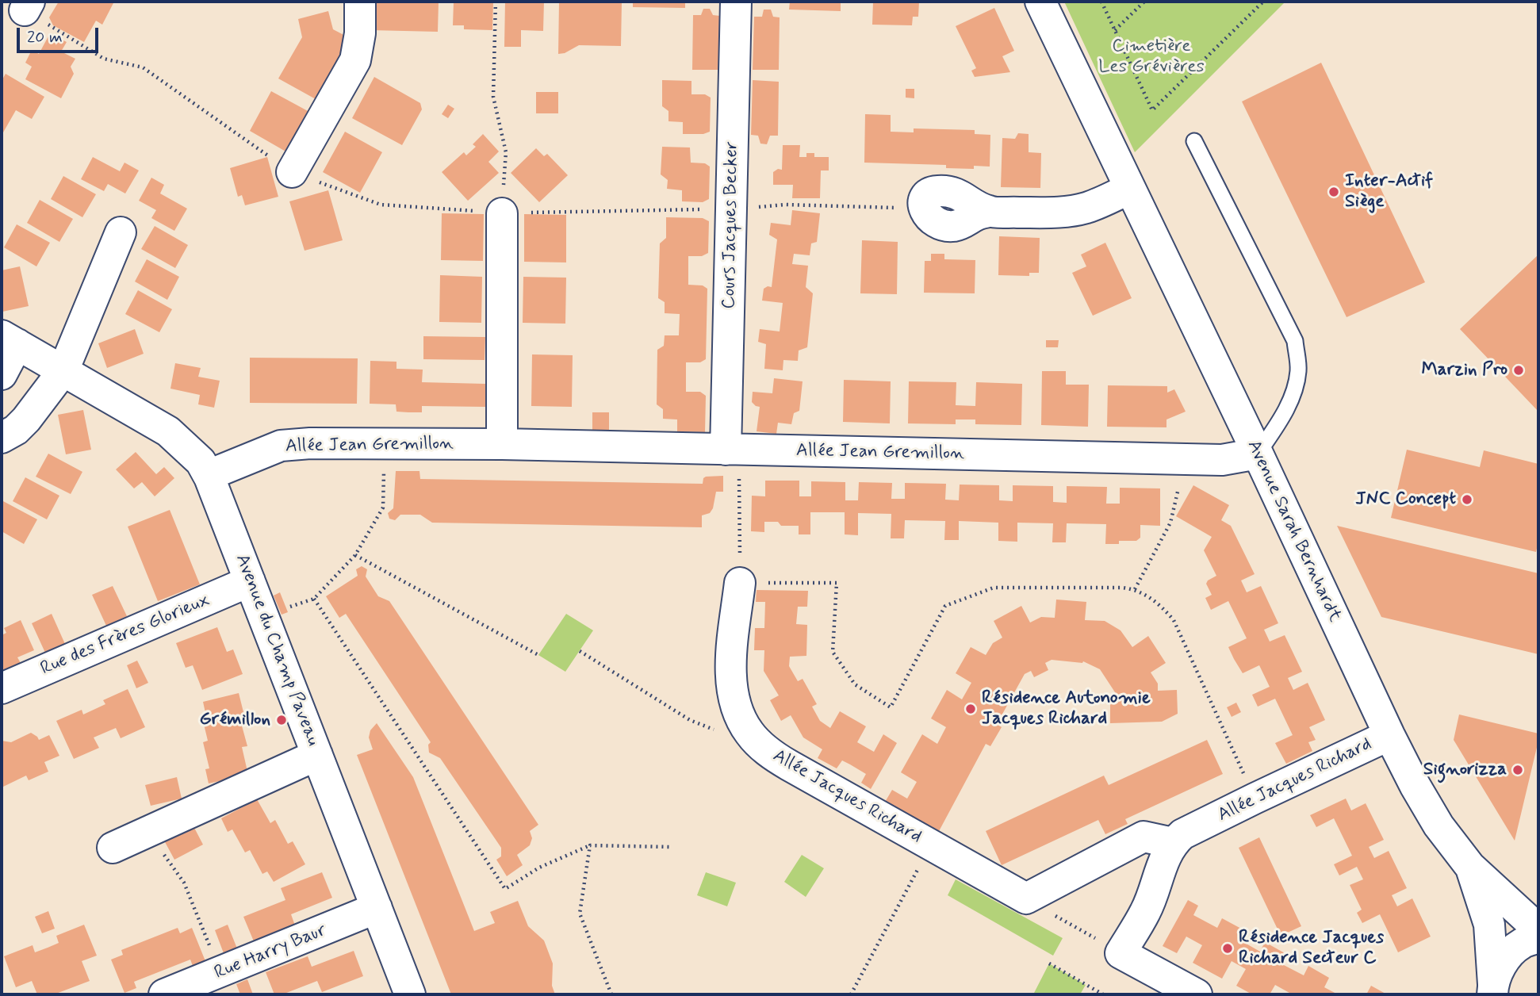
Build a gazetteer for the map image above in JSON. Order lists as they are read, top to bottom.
{
  "streets": {
    "street": [
      "Cours Jacques Becker",
      "Allée Jean Gremillon",
      "Avenue Sarah Bernhardt",
      "Rue des Frères Glorieux",
      "Avenue du Champ Paveau",
      "Allée Jacques Richard",
      "Rue Harry Baur"
    ]
  },
  "crossings": [
    ["Cours Jacques Becker", "Allée Jean Gremillon"],
    ["Allée Jean Gremillon", "Avenue Sarah Bernhardt"],
    ["Allée Jean Gremillon", "Avenue du Champ Paveau"],
    ["Avenue Sarah Bernhardt", "Allée Jacques Richard"],
    ["Rue des Frères Glorieux", "Avenue du Champ Paveau"],
    ["Avenue du Champ Paveau", "Rue Harry Baur"]
  ],
  "parks": ["Cimetière Les Grévières"],
  "places": [
    "Inter-Actif Siège",
    "Marzin Pro",
    "JNC Concept",
    "Résidence Autonomie Jacques Richard",
    "Grémillon",
    "Signorizza",
    "Résidence Jacques Richard Secteur C"
  ],
  "scale_bar": "20 m"
}
